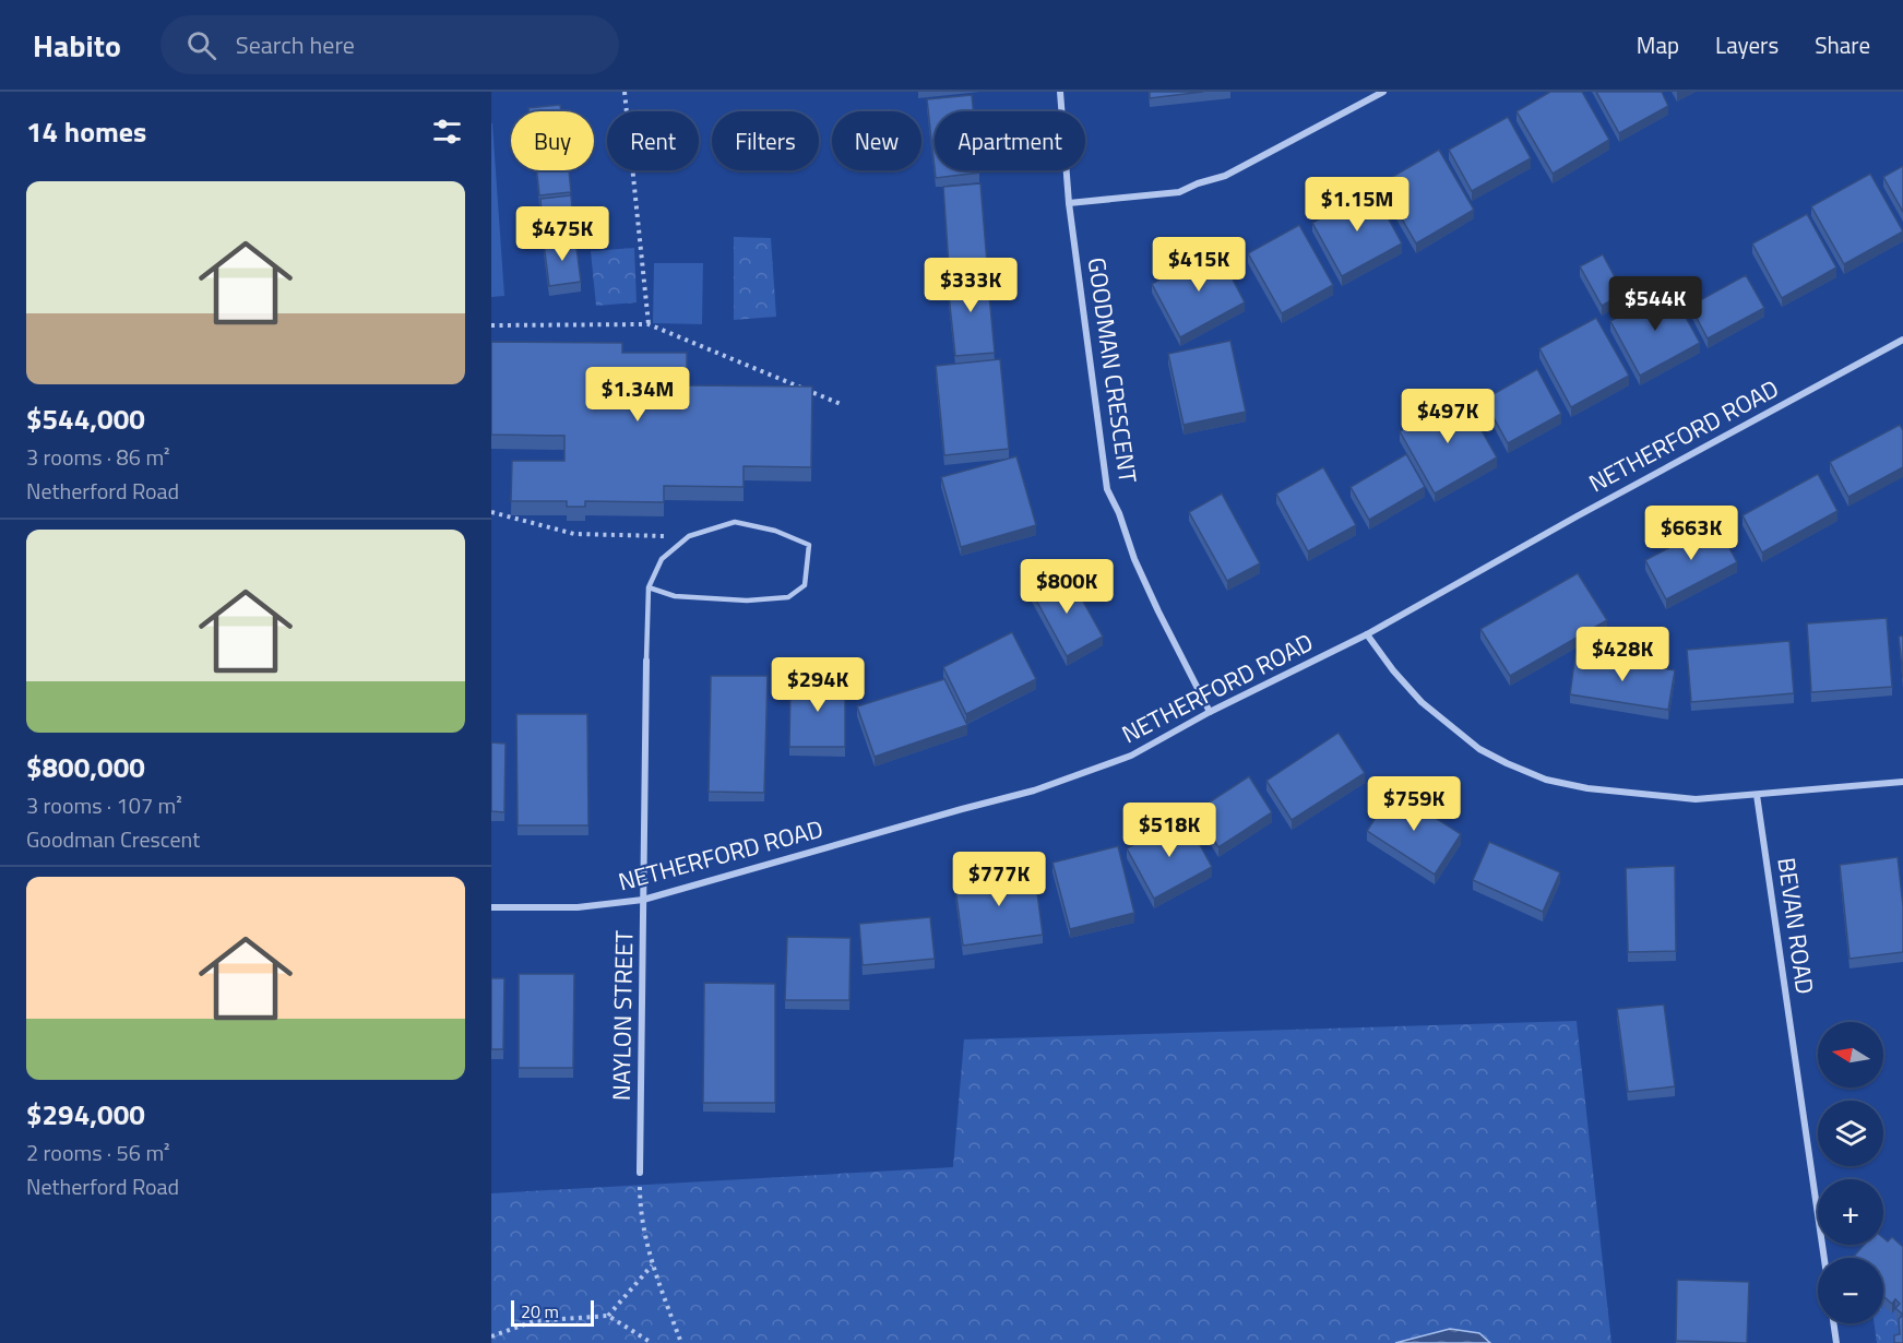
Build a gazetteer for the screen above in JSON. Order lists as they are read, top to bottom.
{
  "streets": {
    "street": [
      "GOODMAN CRESCENT",
      "NETHERFORD ROAD",
      "BEVAN ROAD",
      "NAYLON STREET"
    ]
  },
  "crossings": [
    ["GOODMAN CRESCENT", "NETHERFORD ROAD"],
    ["NETHERFORD ROAD", "NAYLON STREET"]
  ],
  "scale_bar": "20 m",
  "north": "left",
  "page": {
    "header": "Habito",
    "search": "Search here",
    "nav": ["Map", "Layers", "Share"],
    "heading": "14 homes",
    "chip": [
      "Buy",
      "Rent",
      "Filters",
      "New",
      "Apartment"
    ],
    "list": [
      {
        "name": "$544,000",
        "note": "3 rooms · 86 m² · Netherford Road"
      },
      {
        "name": "$800,000",
        "note": "3 rooms · 107 m² · Goodman Crescent"
      },
      {
        "name": "$294,000",
        "note": "2 rooms · 56 m² · Netherford Road"
      }
    ],
    "price": [
      "$1.15M",
      "$475K",
      "$415K",
      "$333K",
      "$544K",
      "$1.34M",
      "$497K",
      "$663K",
      "$800K",
      "$428K",
      "$294K",
      "$759K",
      "$518K",
      "$777K"
    ],
    "map_buttons": ["+", "−"],
    "scale": "20 m"
  }
}
